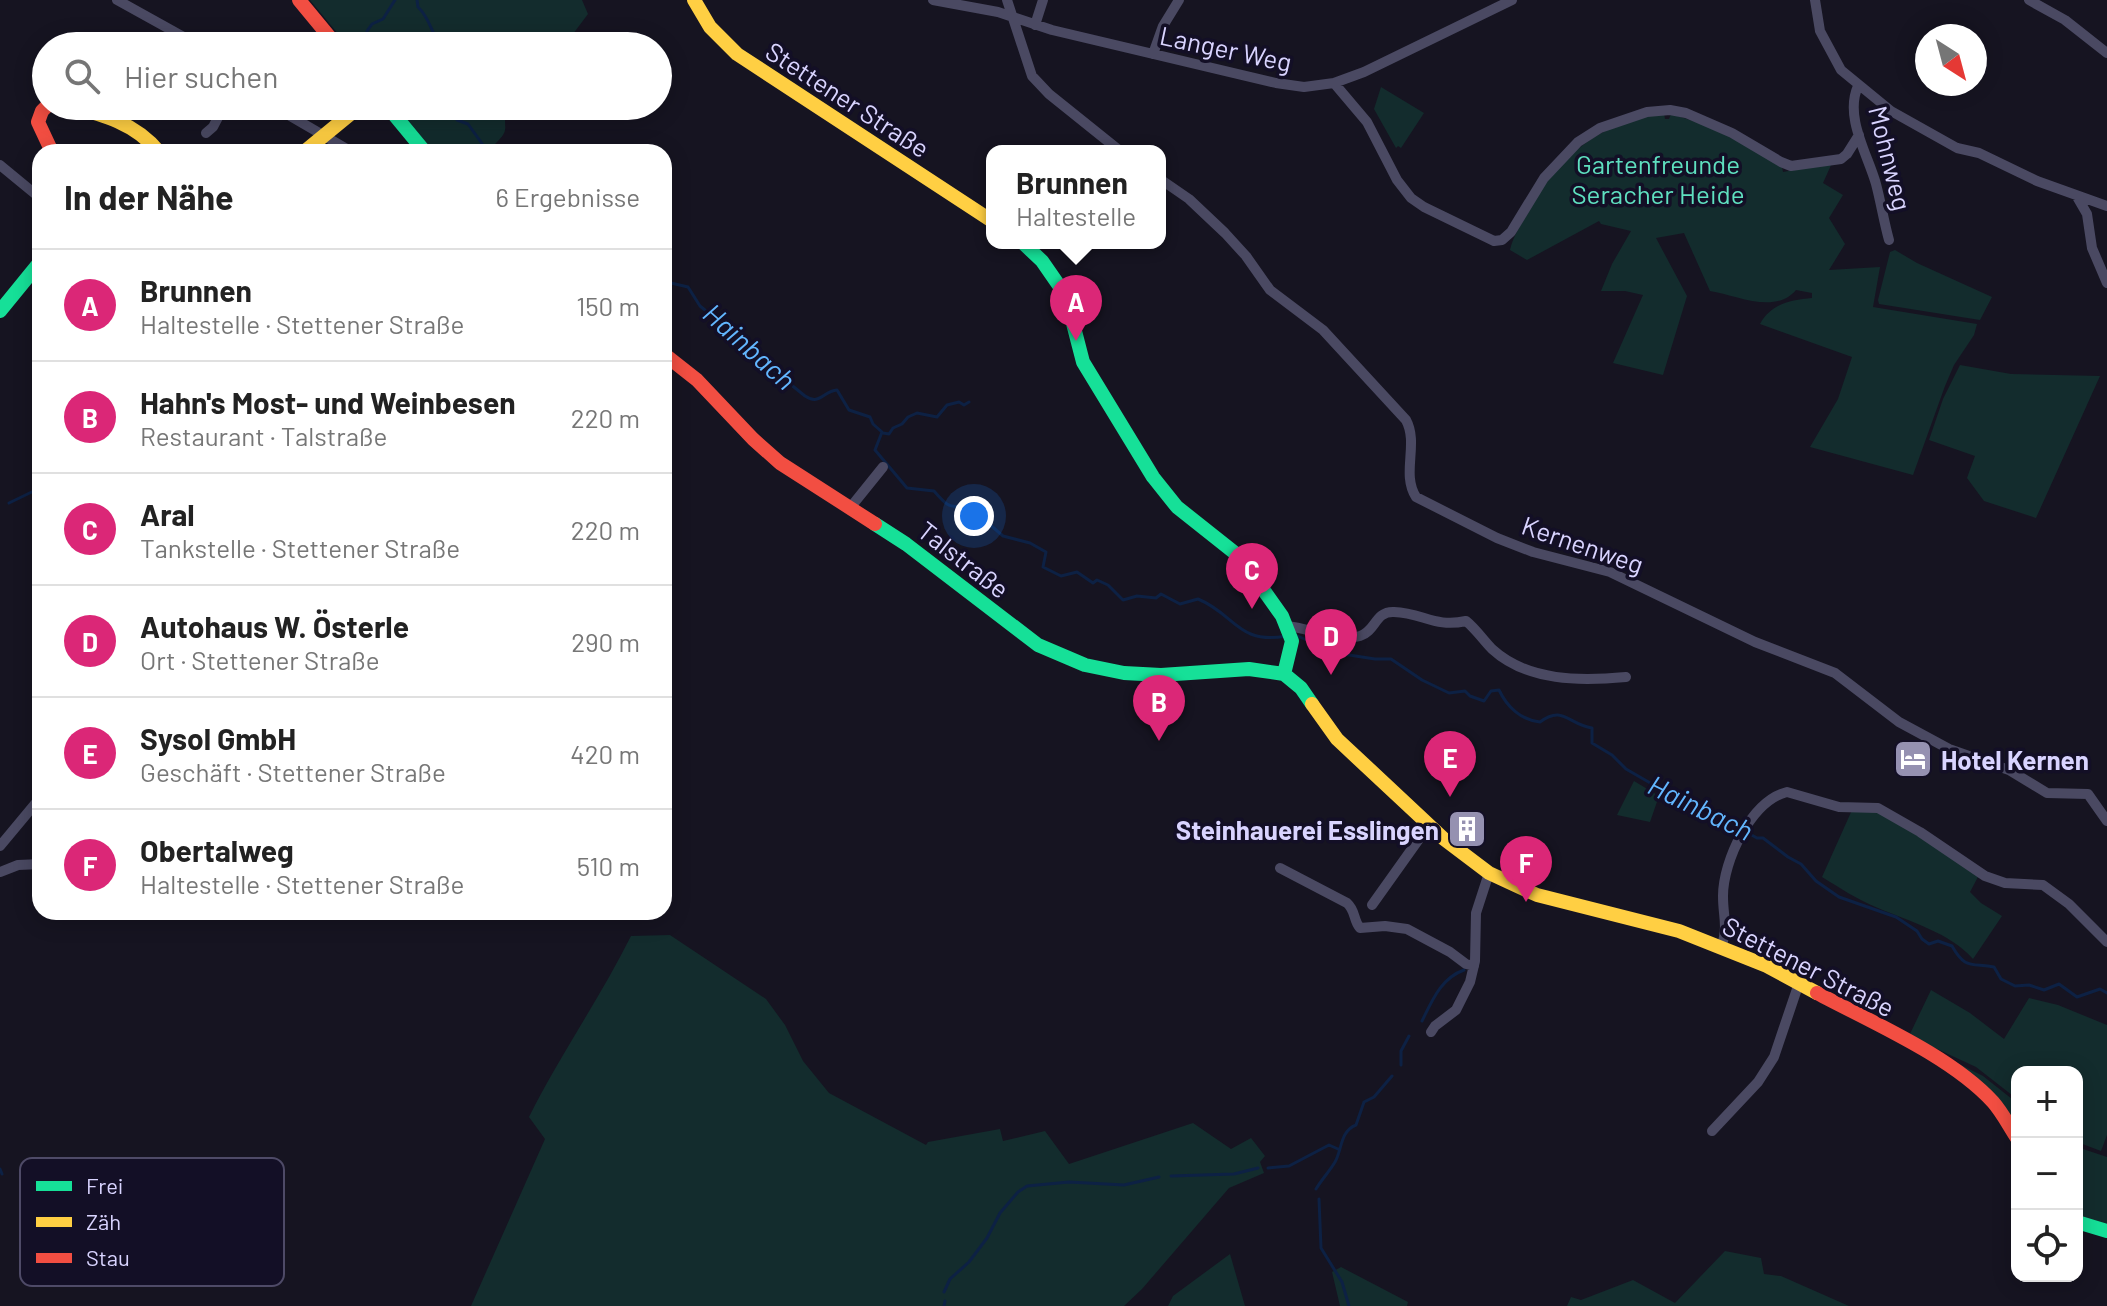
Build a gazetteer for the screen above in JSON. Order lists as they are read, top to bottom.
{
  "streets": {
    "main road": ["Stettener Straße", "Talstraße"],
    "street": ["Langer Weg", "Mohnweg", "Kernenweg"]
  },
  "crossings": [
    ["Stettener Straße", "Talstraße"]
  ],
  "water": ["Hainbach"],
  "parks": ["Gartenfreunde Seracher Heide"],
  "places": {
    "hotel": ["Hotel Kernen"],
    "building": ["Steinhauerei Esslingen"]
  },
  "legend": ["Frei", "Zäh", "Stau"],
  "north": "bottom right",
  "page": {
    "search": "Hier suchen",
    "heading": ["In der Nähe", "6 Ergebnisse"],
    "popup": ["Brunnen", "Haltestelle"],
    "list": [
      {
        "mark": "A",
        "name": "Brunnen",
        "note": "Haltestelle · Stettener Straße",
        "value": "150 m"
      },
      {
        "mark": "B",
        "name": "Hahn's Most- und Weinbesen",
        "note": "Restaurant · Talstraße",
        "value": "220 m"
      },
      {
        "mark": "C",
        "name": "Aral",
        "note": "Tankstelle · Stettener Straße",
        "value": "220 m"
      },
      {
        "mark": "D",
        "name": "Autohaus W. Österle",
        "note": "Ort · Stettener Straße",
        "value": "290 m"
      },
      {
        "mark": "E",
        "name": "Sysol GmbH",
        "note": "Geschäft · Stettener Straße",
        "value": "420 m"
      },
      {
        "mark": "F",
        "name": "Obertalweg",
        "note": "Haltestelle · Stettener Straße",
        "value": "510 m"
      }
    ],
    "pins": [
      "A",
      "C",
      "D",
      "B",
      "E",
      "F"
    ],
    "map_buttons": ["+", "−"]
  }
}
